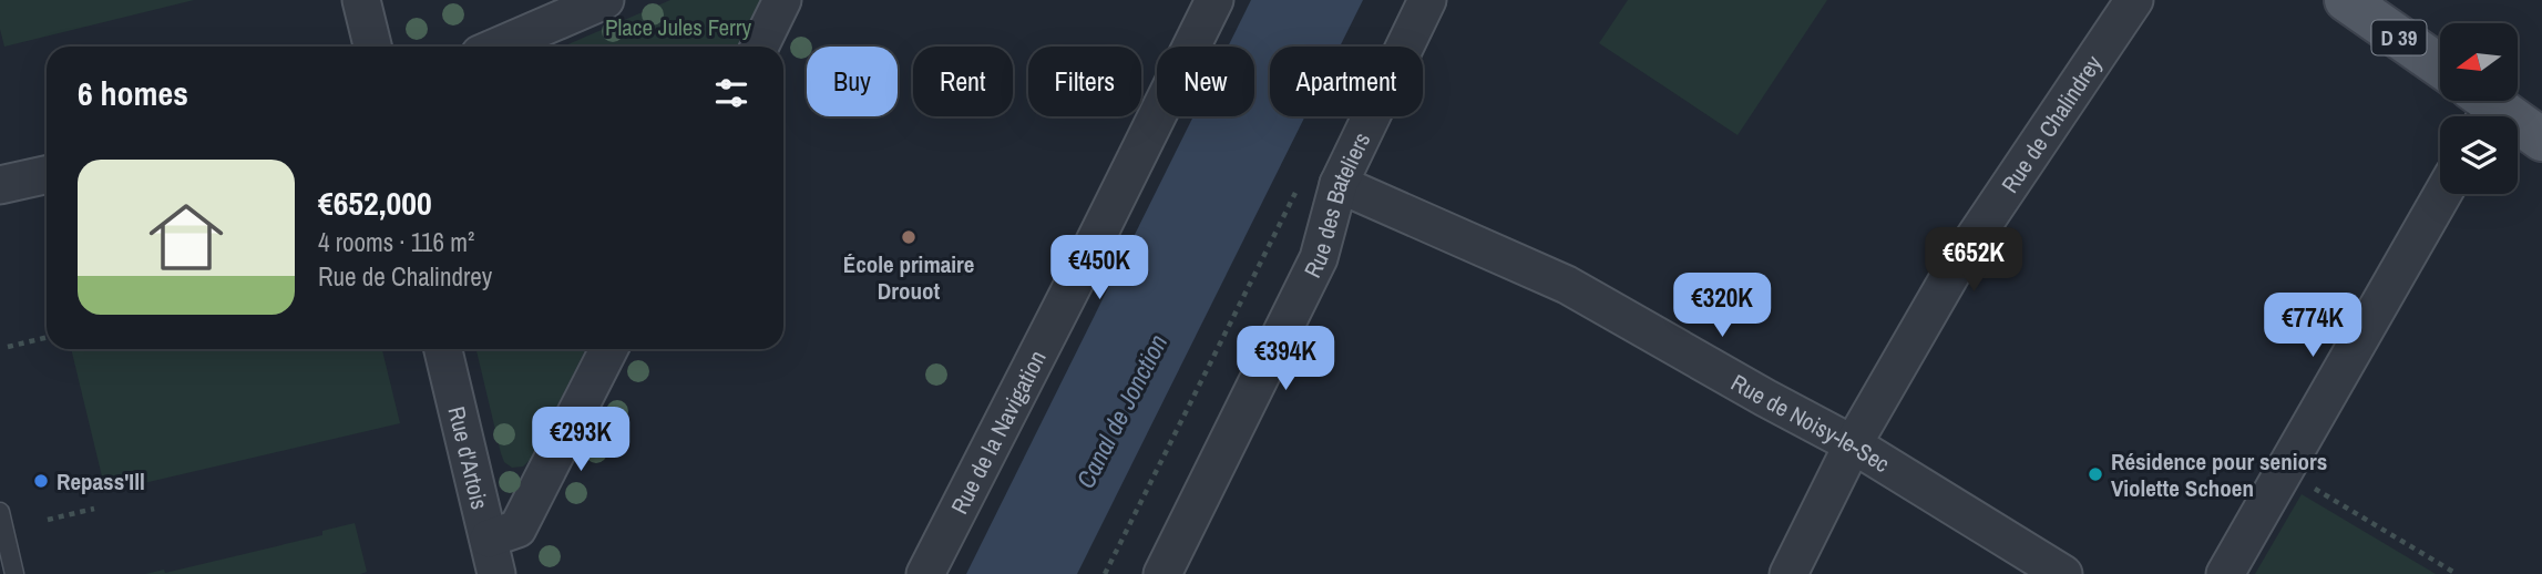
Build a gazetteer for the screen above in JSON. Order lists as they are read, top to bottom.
{
  "streets": {
    "main road": ["D 39"],
    "street": [
      "Rue de Chalindrey",
      "Rue des Bateliers",
      "Rue de Noisy-le-Sec",
      "Rue de la Navigation",
      "Rue d'Artois"
    ]
  },
  "crossings": [
    ["Rue de Chalindrey", "Rue de Noisy-le-Sec"],
    ["Rue des Bateliers", "Rue de Noisy-le-Sec"]
  ],
  "water": ["Canal de Jonction"],
  "parks": ["Place Jules Ferry"],
  "places": ["École primaire Drouot", "Résidence pour seniors Violette Schoen", "Repass'Ill"],
  "north": "left",
  "page": {
    "chip": [
      "Buy",
      "Rent",
      "Filters",
      "New",
      "Apartment"
    ],
    "heading": "6 homes",
    "list": [
      {
        "name": "€652,000",
        "note": "4 rooms · 116 m² · Rue de Chalindrey"
      }
    ],
    "price": [
      "€652K",
      "€450K",
      "€320K",
      "€774K",
      "€394K",
      "€293K"
    ]
  }
}
